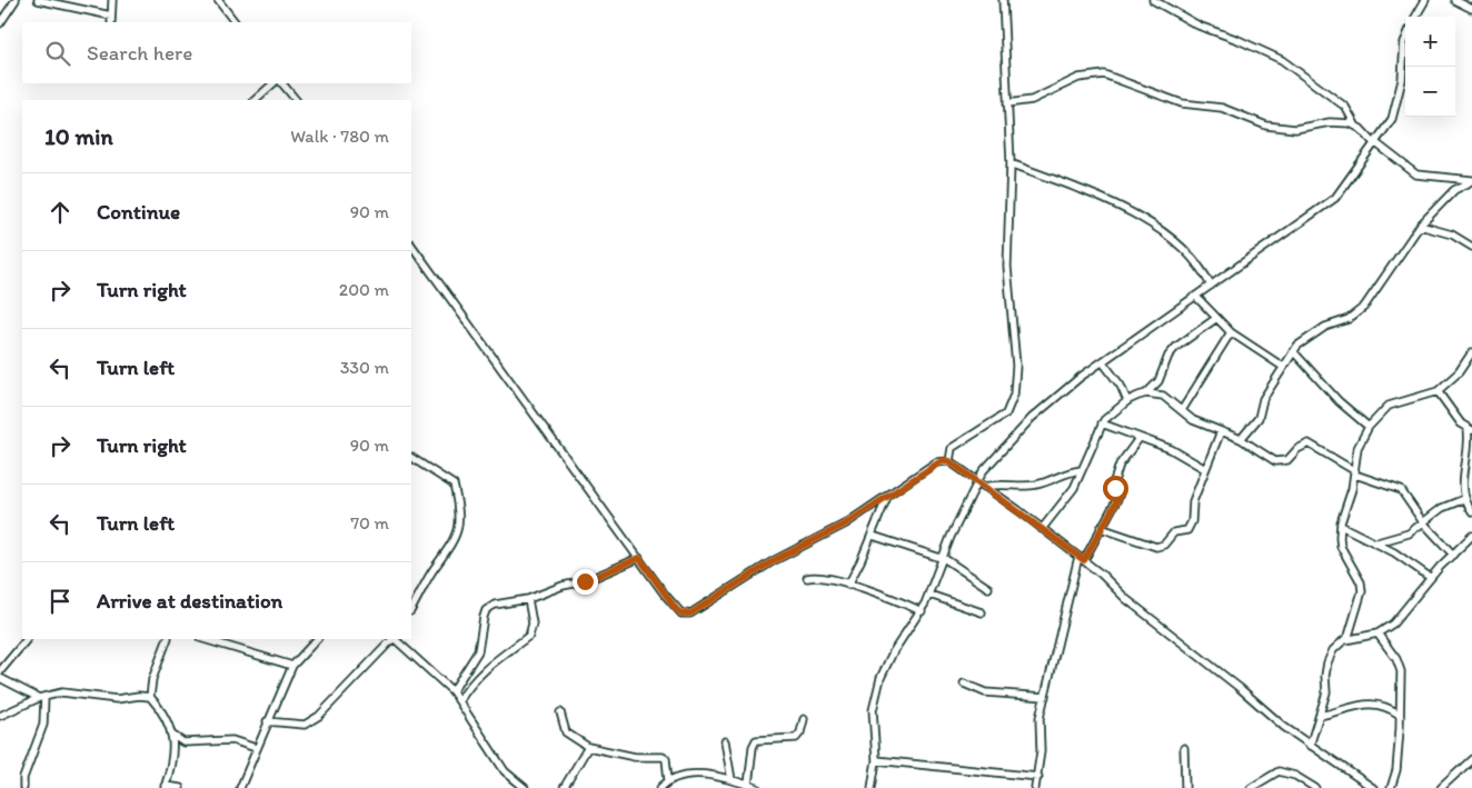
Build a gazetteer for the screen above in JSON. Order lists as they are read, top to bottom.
{
  "page": {
    "map_buttons": ["+", "−"],
    "search": "Search here",
    "heading": ["10 min", "Walk · 780 m"],
    "list": [
      ["Continue", "90 m"],
      ["Turn right", "200 m"],
      ["Turn left", "330 m"],
      ["Turn right", "90 m"],
      ["Turn left", "70 m"],
      "Arrive at destination"
    ]
  }
}
